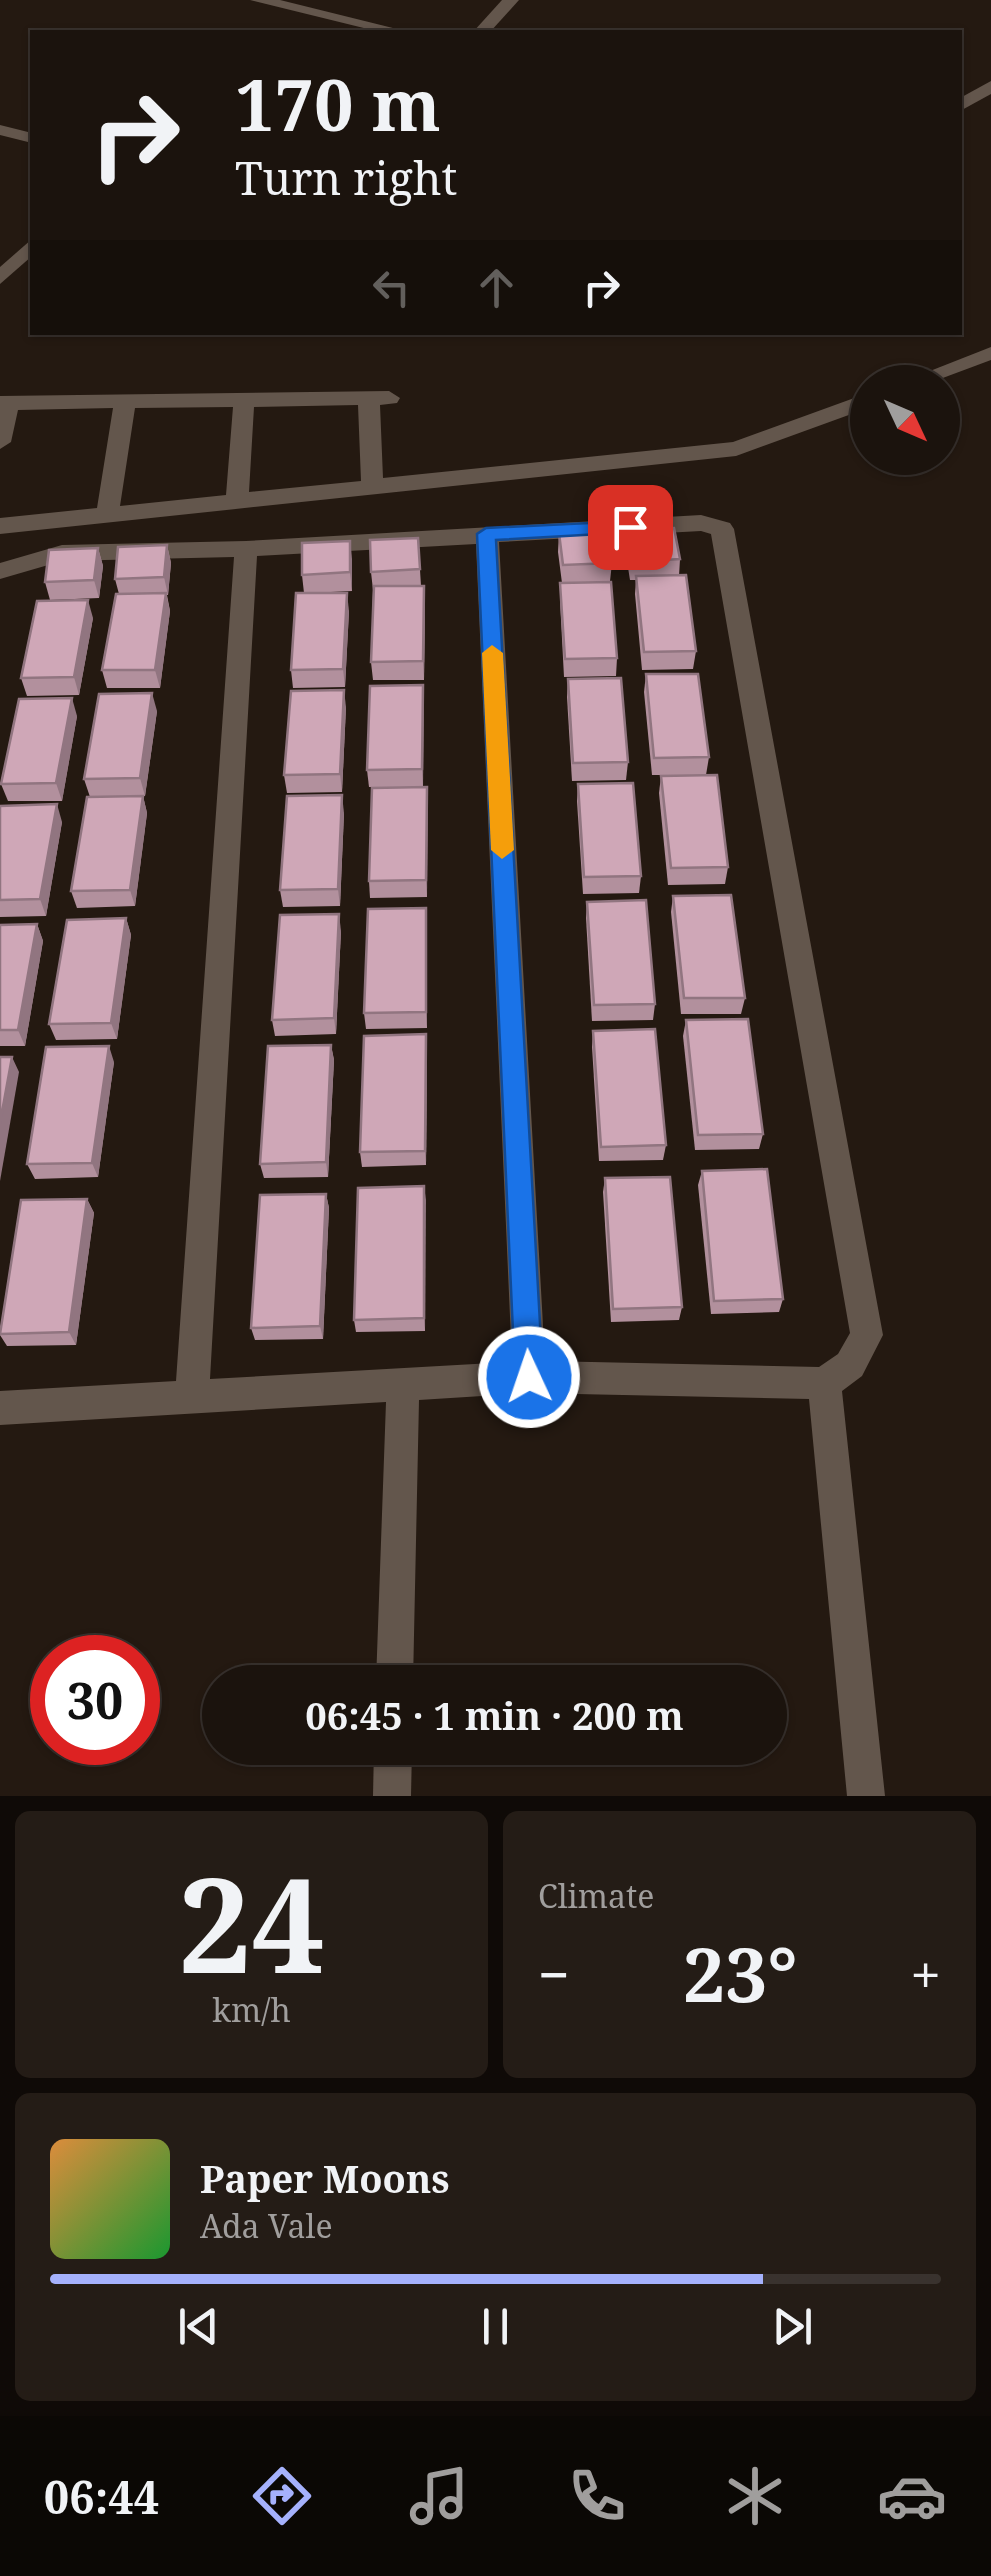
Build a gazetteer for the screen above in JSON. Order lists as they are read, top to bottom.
{
  "north": "bottom right",
  "page": {
    "turn": ["170 m", "Turn right"],
    "limit": "30",
    "trip": "06:45 · 1 min · 200 m",
    "tile": [
      ["24", "km/h"],
      "Climate"
    ],
    "heat": ["−", "23°", "+"],
    "song": ["Paper Moons", "Ada Vale"],
    "tabs": "06:44"
  }
}
